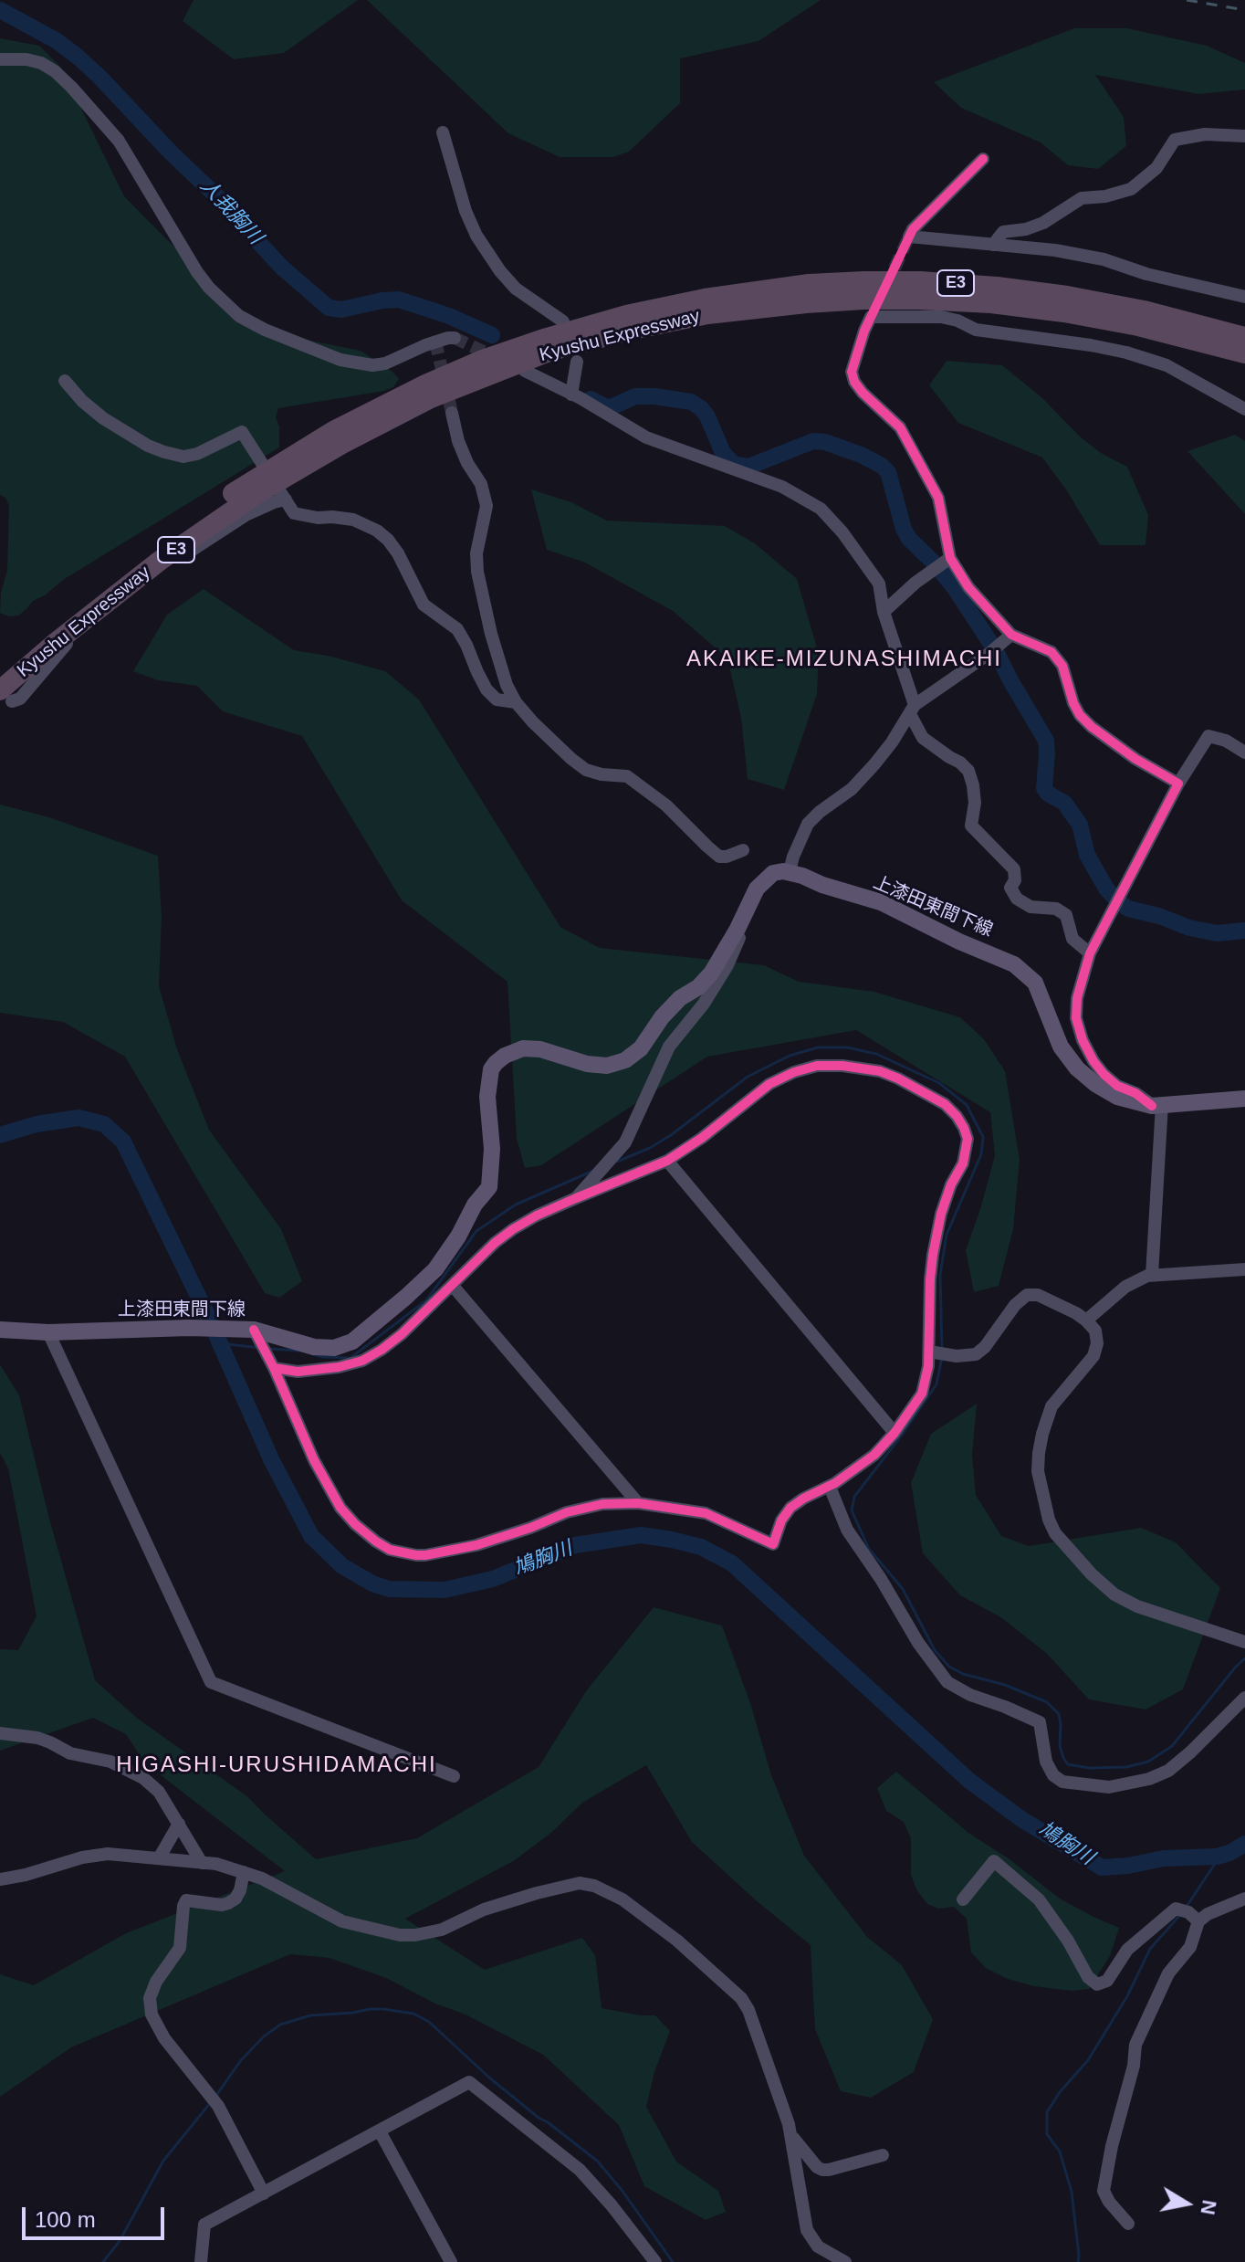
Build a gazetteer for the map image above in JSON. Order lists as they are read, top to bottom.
{
  "streets": {
    "highway": ["E3", "Kyushu Expressway"],
    "main road": ["上漆田東間下線"]
  },
  "districts": ["AKAIKE-MIZUNASHIMACHI", "HIGASHI-URUSHIDAMACHI"],
  "water": ["人我胸川", "鳩胸川"],
  "scale_bar": "100 m",
  "north": "right"
}
